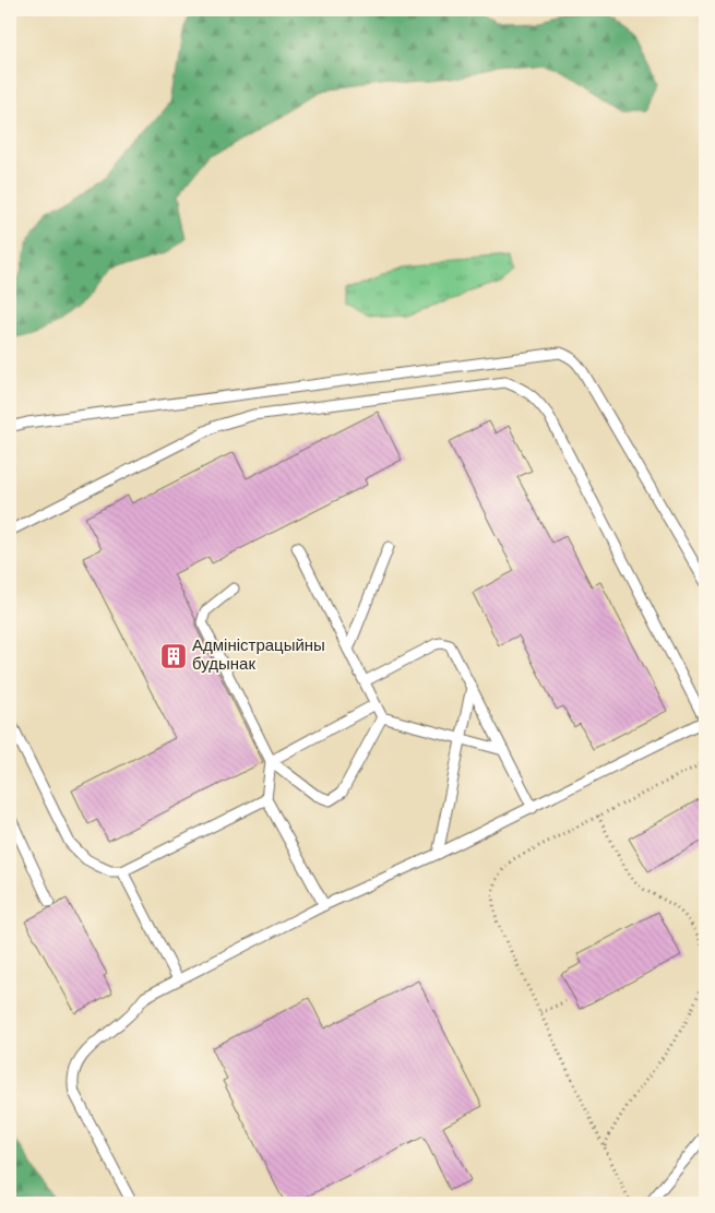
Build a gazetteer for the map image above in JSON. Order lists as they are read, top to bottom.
{
  "places": {
    "building": ["Адміністрацыйны будынак"]
  }
}
